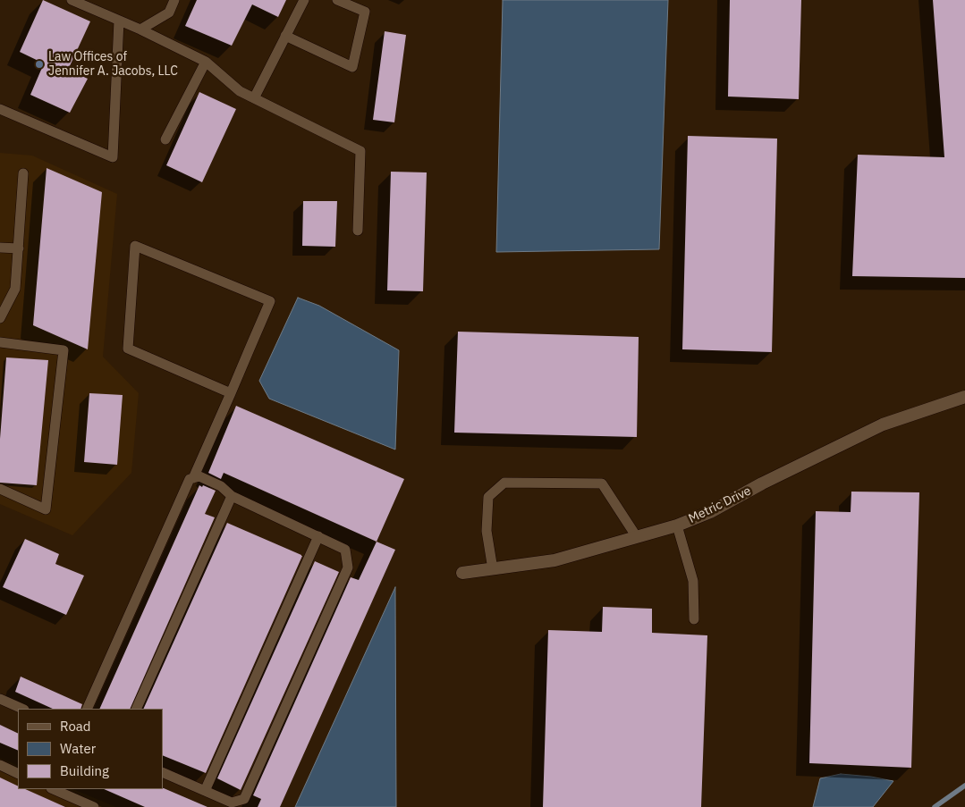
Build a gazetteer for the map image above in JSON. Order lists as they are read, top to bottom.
{
  "streets": {
    "street": ["Metric Drive"]
  },
  "places": ["Law Offices of Jennifer A. Jacobs, LLC"],
  "legend": ["Road", "Water", "Building"]
}
